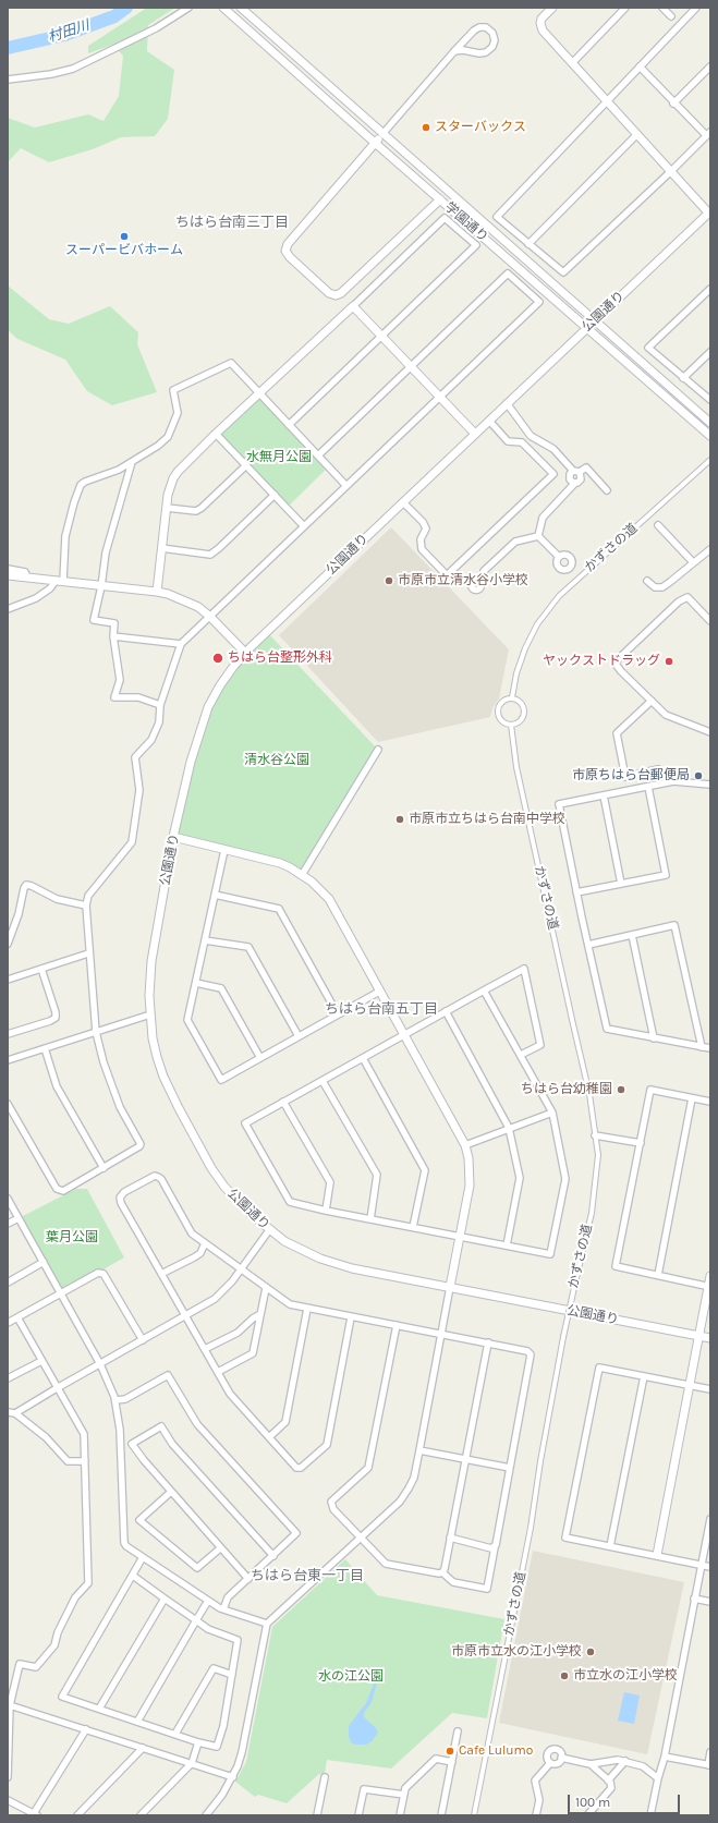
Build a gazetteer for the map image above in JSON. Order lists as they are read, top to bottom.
{
  "streets": {
    "street": ["学園通り", "公園通り", "かずさの道"]
  },
  "crossings": [
    ["学園通り", "公園通り"]
  ],
  "districts": ["ちはら台南三丁目", "ちはら台南五丁目", "ちはら台東一丁目"],
  "water": ["村田川"],
  "parks": [
    "水無月公園",
    "清水谷公園",
    "葉月公園",
    "水の江公園"
  ],
  "places": [
    "スターバックス",
    "スーパービバホーム",
    "市原市立清水谷小学校",
    "ちはら台整形外科",
    "ヤックストドラッグ",
    "市原ちはら台郵便局",
    "市原市立ちはら台南中学校",
    "ちはら台幼稚園",
    "市原市立水の江小学校",
    "市立水の江小学校",
    "Cafe Lulumo"
  ],
  "scale_bar": "100 m"
}
